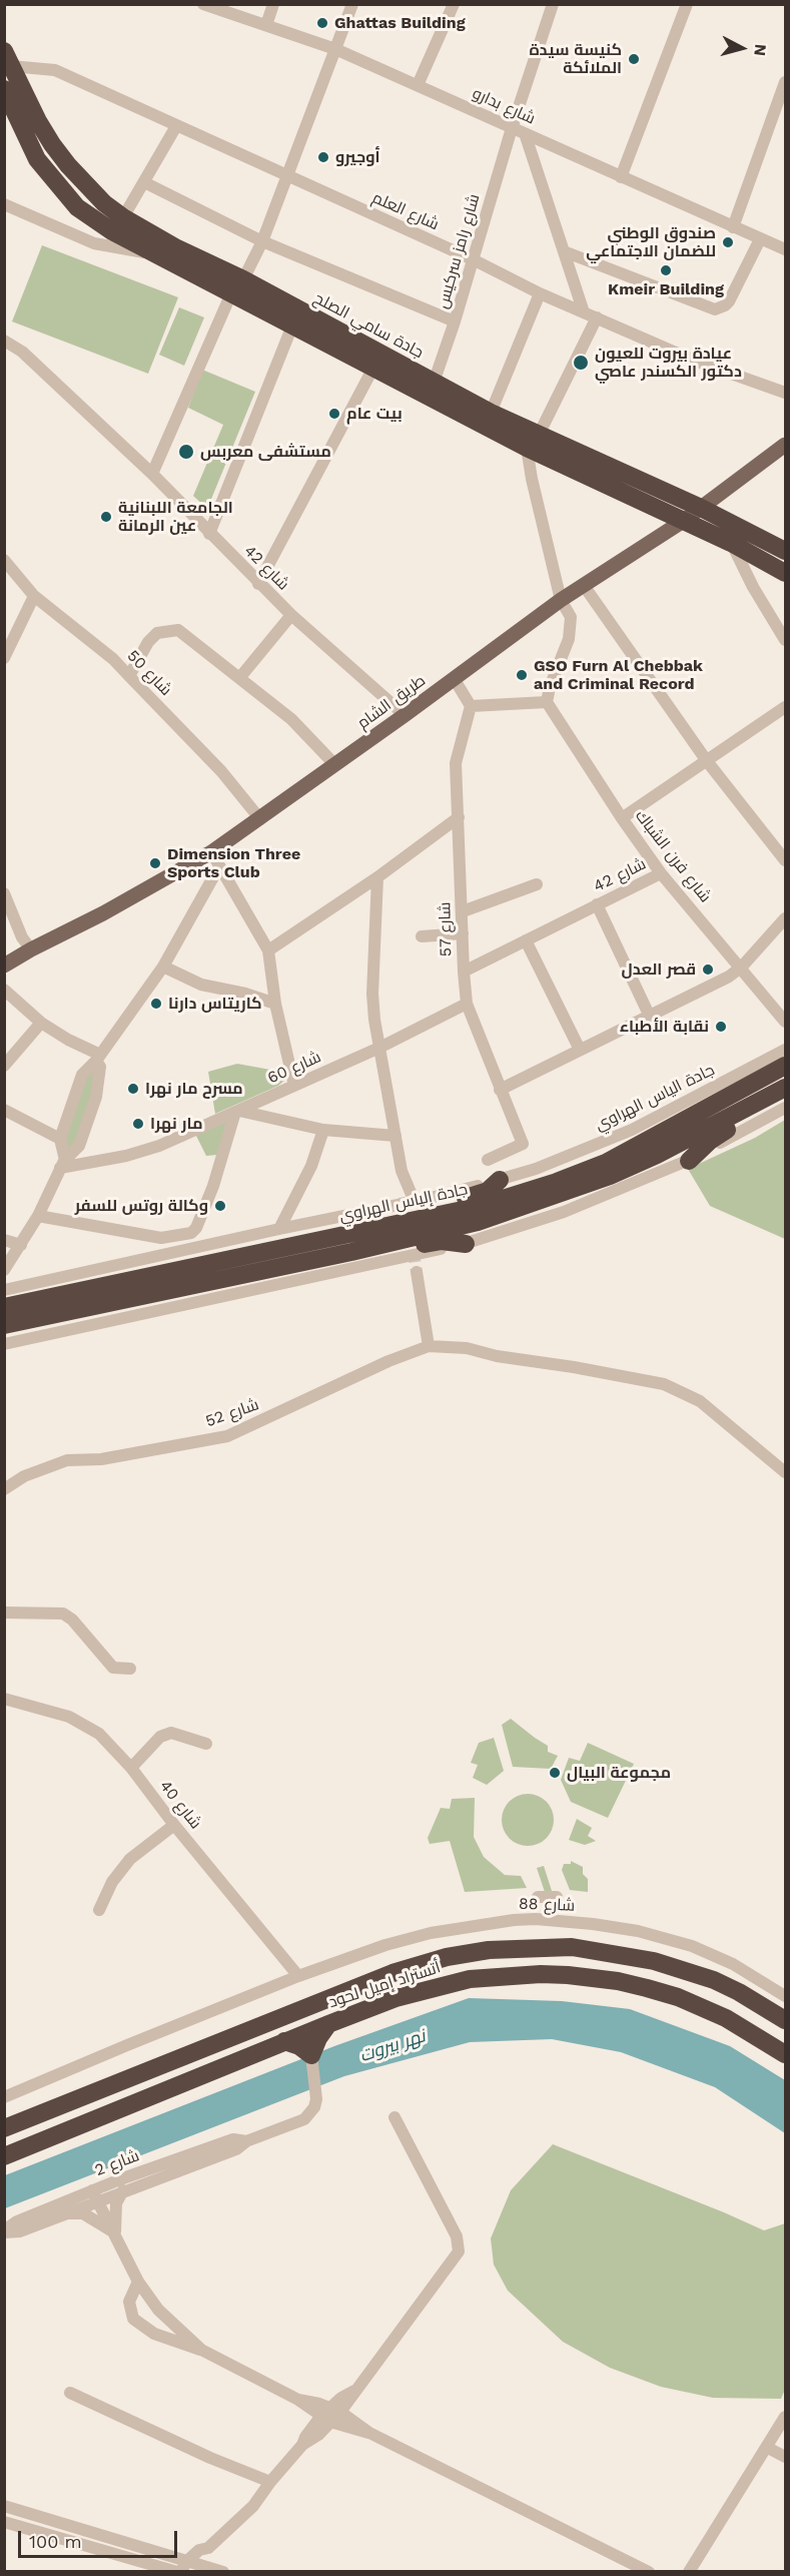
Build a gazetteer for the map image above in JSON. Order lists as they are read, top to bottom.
{
  "streets": {
    "highway": ["جادة سامي الصلح", "جادة إلياس الهراوي", "أتستراد إميل لحود"],
    "main road": ["طريق الشام"],
    "street": [
      "شارع بدارو",
      "شارع العلم",
      "شارع رامز سركيس",
      "شارع 42",
      "شارع 50",
      "شارع فرن الشباك",
      "شارع 57",
      "شارع 60",
      "جادة الياس الهراوي",
      "شارع 52",
      "شارع 40",
      "شارع 88",
      "شارع 2"
    ]
  },
  "crossings": [
    ["شارع بدارو", "شارع رامز سركيس"],
    ["شارع العلم", "شارع رامز سركيس"],
    ["شارع العلم", "جادة سامي الصلح"],
    ["شارع رامز سركيس", "جادة سامي الصلح"],
    ["جادة سامي الصلح", "طريق الشام"],
    ["شارع 42", "طريق الشام"],
    ["شارع 42", "شارع فرن الشباك"],
    ["شارع 42", "شارع 57"],
    ["شارع 50", "طريق الشام"],
    ["شارع 57", "شارع 60"],
    ["جادة الياس الهراوي", "جادة إلياس الهراوي"],
    ["شارع 40", "شارع 88"]
  ],
  "water": ["نهر بيروت"],
  "places": [
    "Ghattas Building",
    "كنيسة سيدة الملائكة",
    "أوجيرو",
    "صندوق الوطني للضمان الاجتماعي",
    "Kmeir Building",
    "عيادة بيروت للعيون دكتور الكسندر عاصي",
    "بيت عام",
    "مستشفى معربس",
    "الجامعة اللبنانية عين الرمانة",
    "GSO Furn Al Chebbak and Criminal Record",
    "Dimension Three Sports Club",
    "قصر العدل",
    "كاريتاس دارنا",
    "نقابة الأطباء",
    "مسرح مار نهرا",
    "مار نهرا",
    "وكالة روتس للسفر",
    "مجموعة البيال"
  ],
  "scale_bar": "100 m",
  "north": "right"
}
